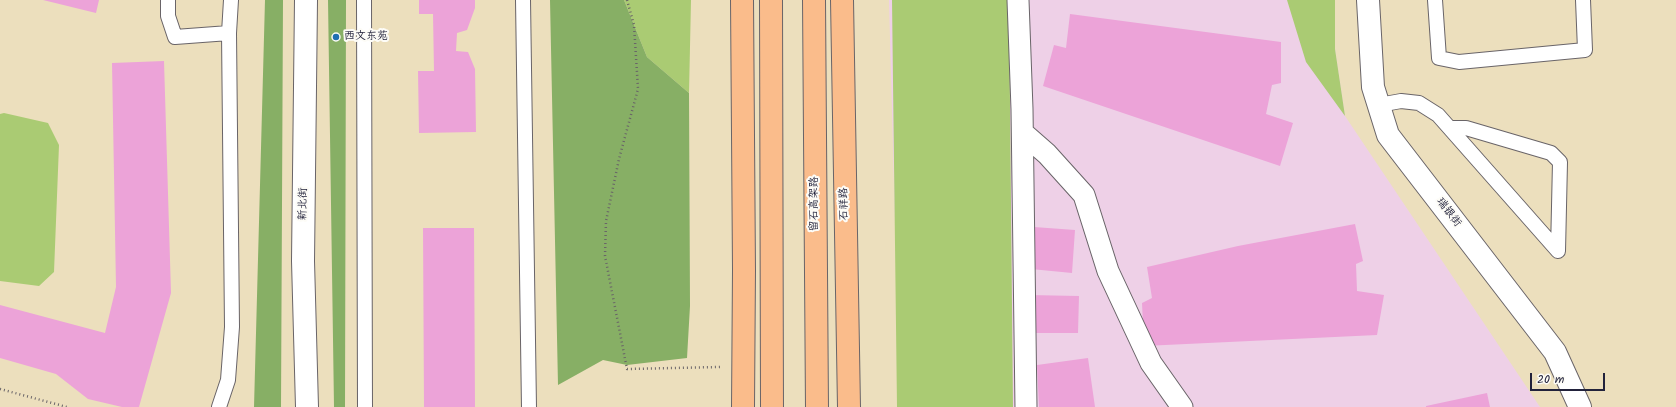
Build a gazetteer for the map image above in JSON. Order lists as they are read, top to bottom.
{
  "streets": {
    "main road": ["留石高架路", "石祥路"],
    "street": ["新北街", "瑞银街"]
  },
  "places": ["西文东苑"],
  "scale_bar": "20 m"
}
